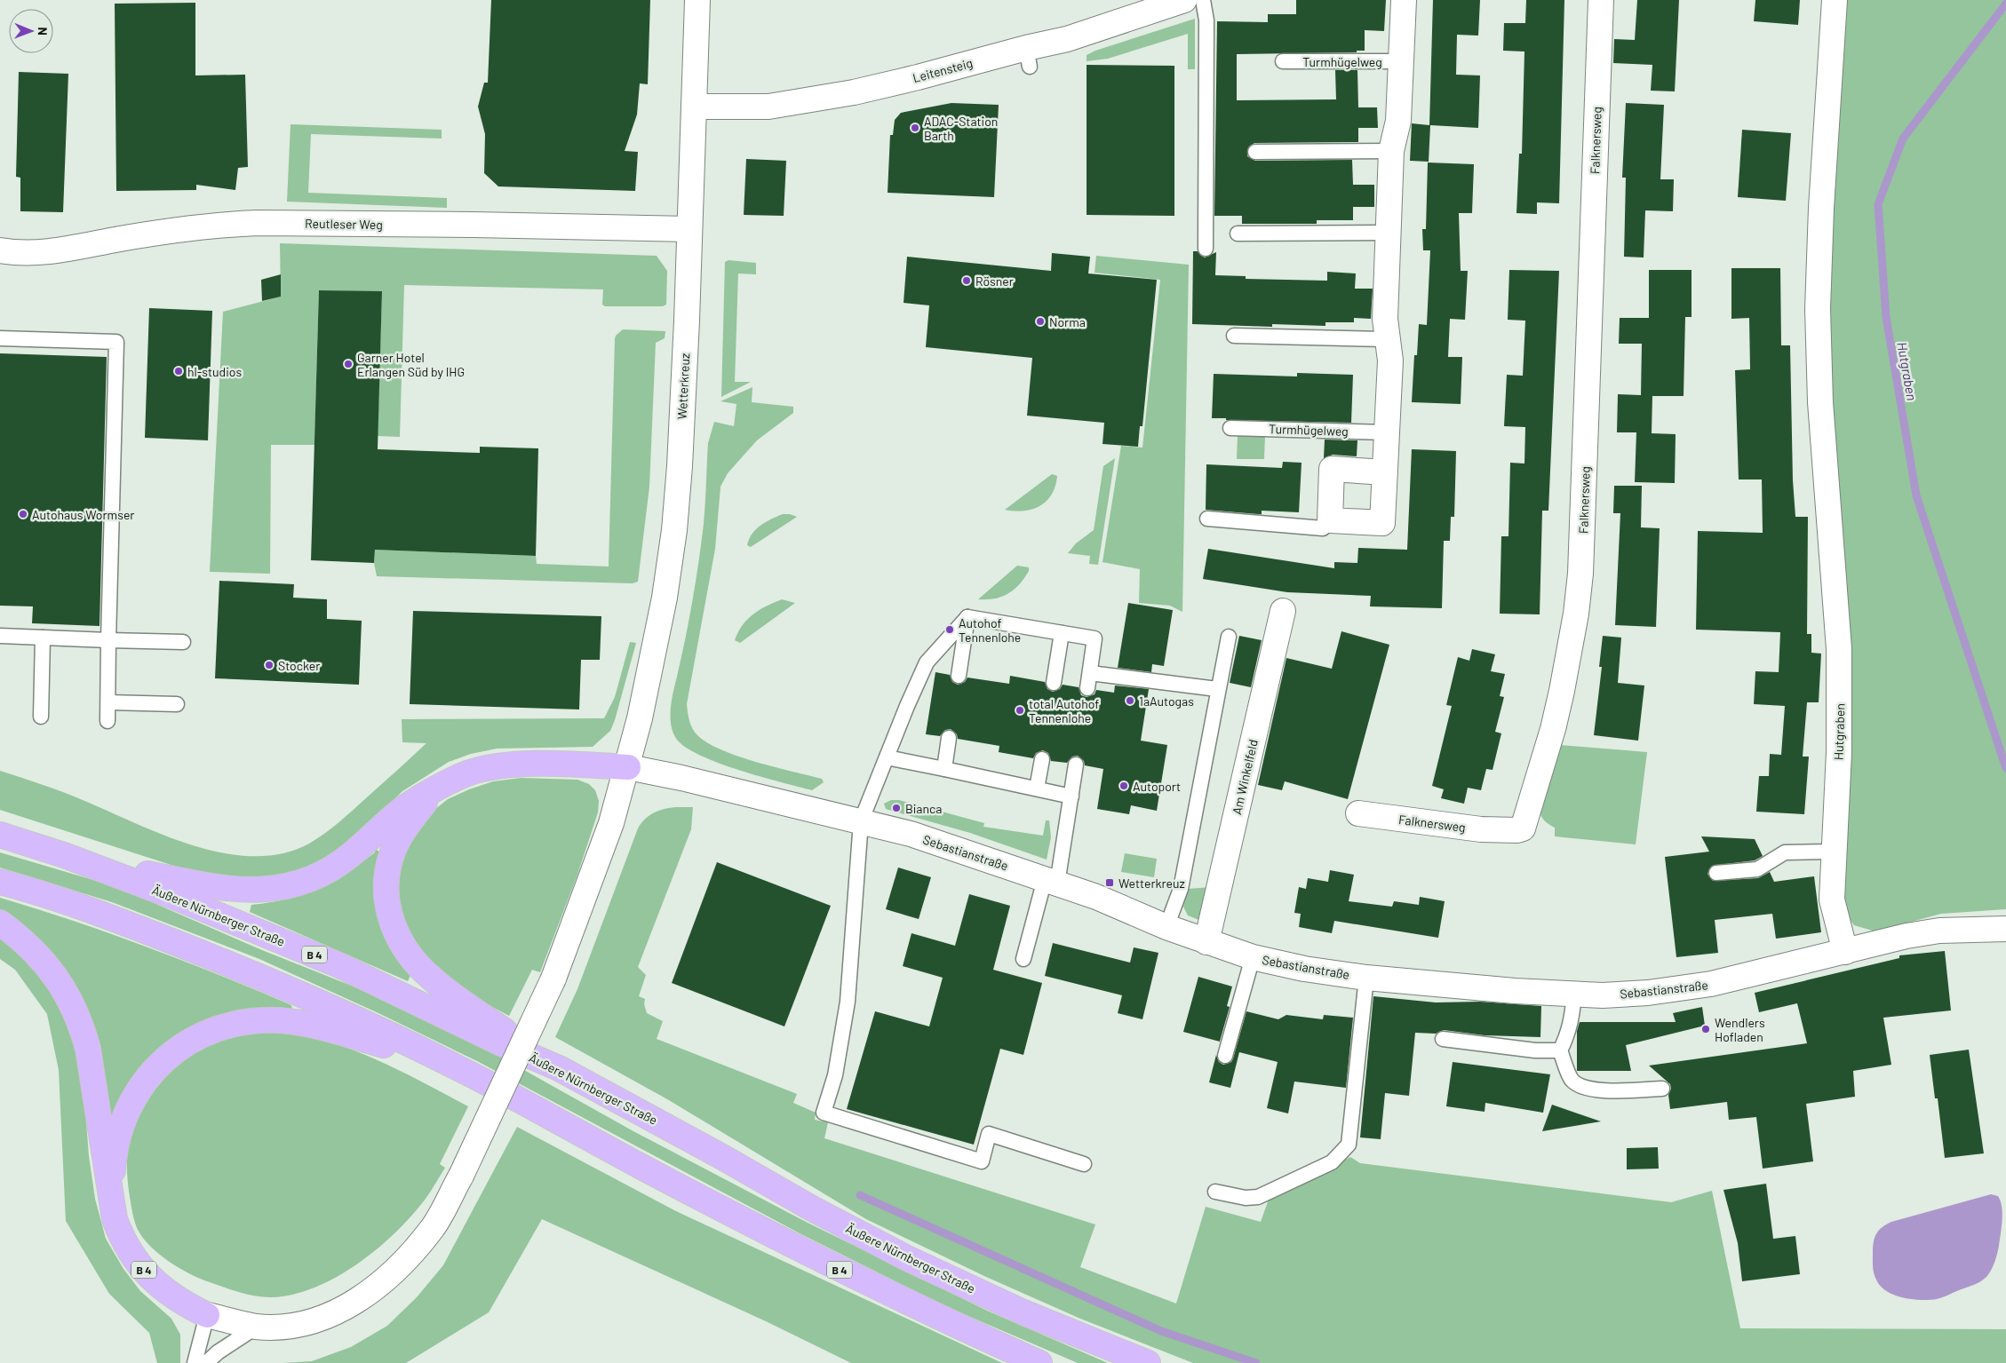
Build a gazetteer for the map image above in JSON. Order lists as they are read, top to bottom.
{
  "streets": {
    "highway": ["Äußere Nürnberger Straße", "B 4"],
    "street": [
      "Leitensteig",
      "Falknersweg",
      "Reutleser Weg",
      "Wetterkreuz",
      "Hutgraben",
      "Am Winkelfeld",
      "Sebastianstraße"
    ],
    "lane": ["Turmhügelweg"]
  },
  "crossings": [
    ["Leitensteig", "Wetterkreuz"],
    ["Reutleser Weg", "Wetterkreuz"],
    ["Wetterkreuz", "Sebastianstraße"],
    ["Wetterkreuz", "B 4"],
    ["Hutgraben", "Sebastianstraße"],
    ["Am Winkelfeld", "Sebastianstraße"]
  ],
  "water": ["Hutgraben"],
  "places": {
    "other": [
      "ADAC-Station Barth",
      "Rösner",
      "Norma",
      "Garner Hotel Erlangen Süd by IHG",
      "hl-studios",
      "Autohaus Wormser",
      "Autohof Tennenlohe",
      "Stocker",
      "1aAutogas",
      "total Autohof Tennenlohe",
      "Autoport",
      "Bianca",
      "Wendlers Hofladen"
    ],
    "transit": ["Wetterkreuz"]
  },
  "north": "right"
}
